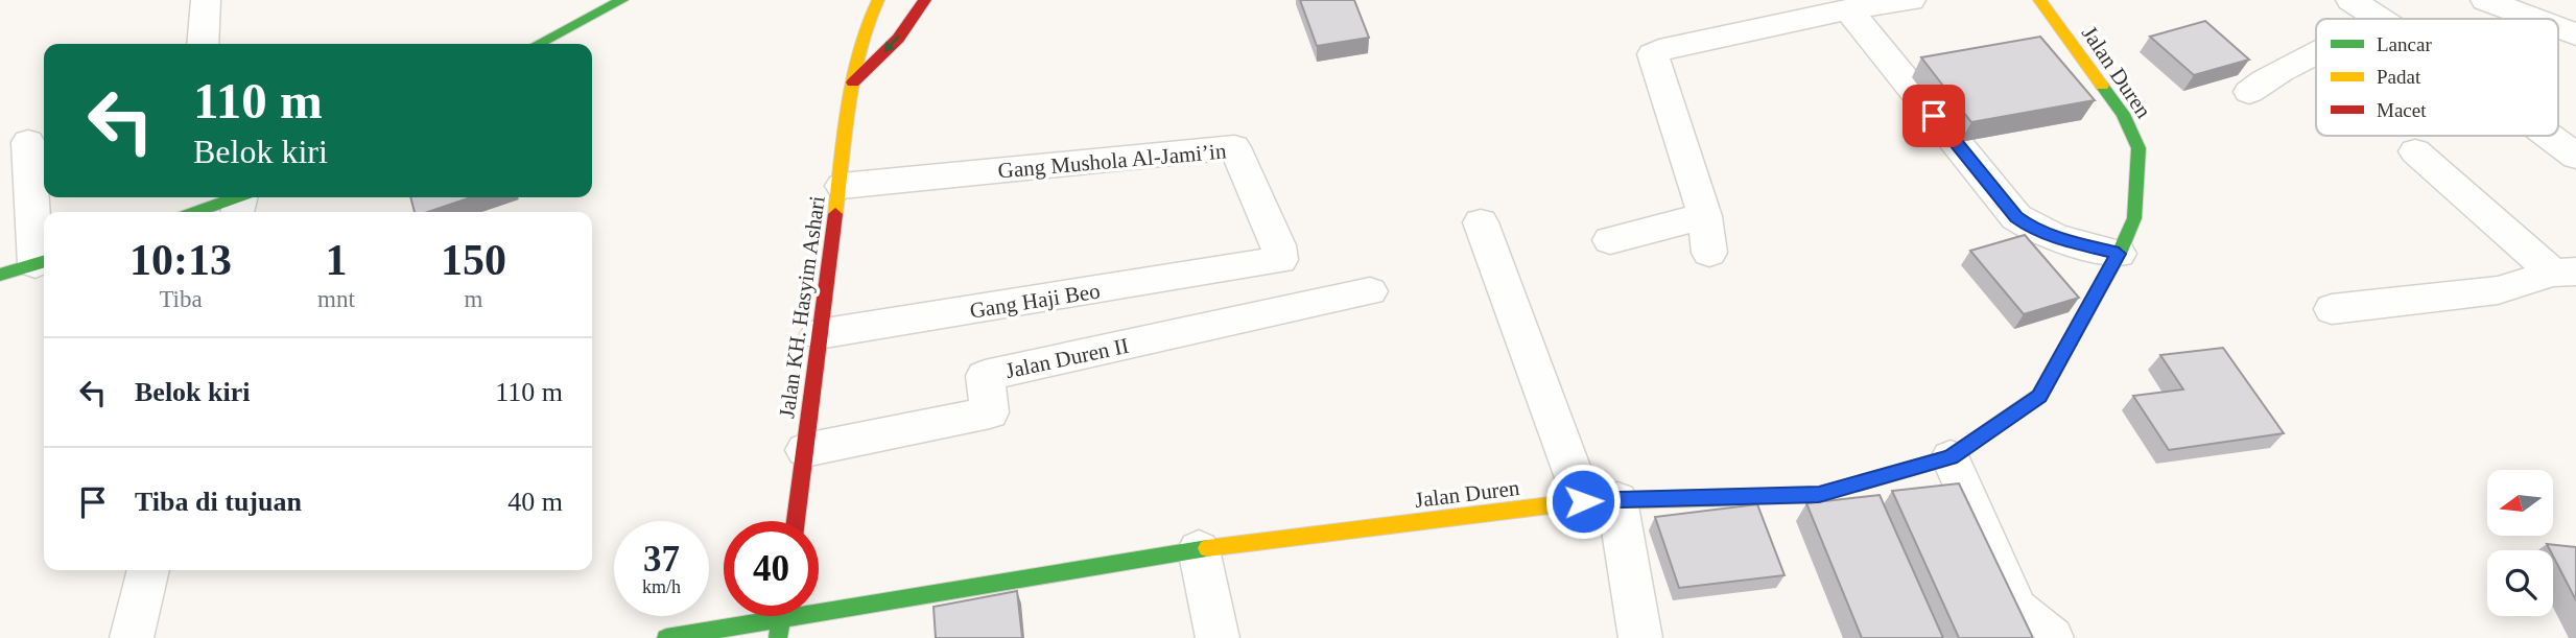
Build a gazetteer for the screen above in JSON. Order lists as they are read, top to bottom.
{
  "streets": {
    "street": [
      "Jalan Duren",
      "Gang Mushola Al-Jami’in",
      "Gang Haji Beo",
      "Jalan KH. Hasyim Ashari",
      "Jalan Duren II"
    ]
  },
  "crossings": [
    ["Gang Mushola Al-Jami’in", "Gang Haji Beo"],
    ["Gang Mushola Al-Jami’in", "Jalan KH. Hasyim Ashari"],
    ["Gang Haji Beo", "Jalan KH. Hasyim Ashari"],
    ["Jalan KH. Hasyim Ashari", "Jalan Duren II"]
  ],
  "legend": ["Lancar", "Padat", "Macet"],
  "north": "left",
  "page": {
    "turn": ["110 m", "Belok kiri"],
    "eta": [
      "10:13",
      "Tiba",
      "1",
      "mnt",
      "150",
      "m"
    ],
    "list": [
      {
        "name": "Belok kiri",
        "value": "110 m"
      },
      {
        "name": "Tiba di tujuan",
        "value": "40 m"
      }
    ],
    "speed": "37 km/h",
    "limit": "40"
  }
}
